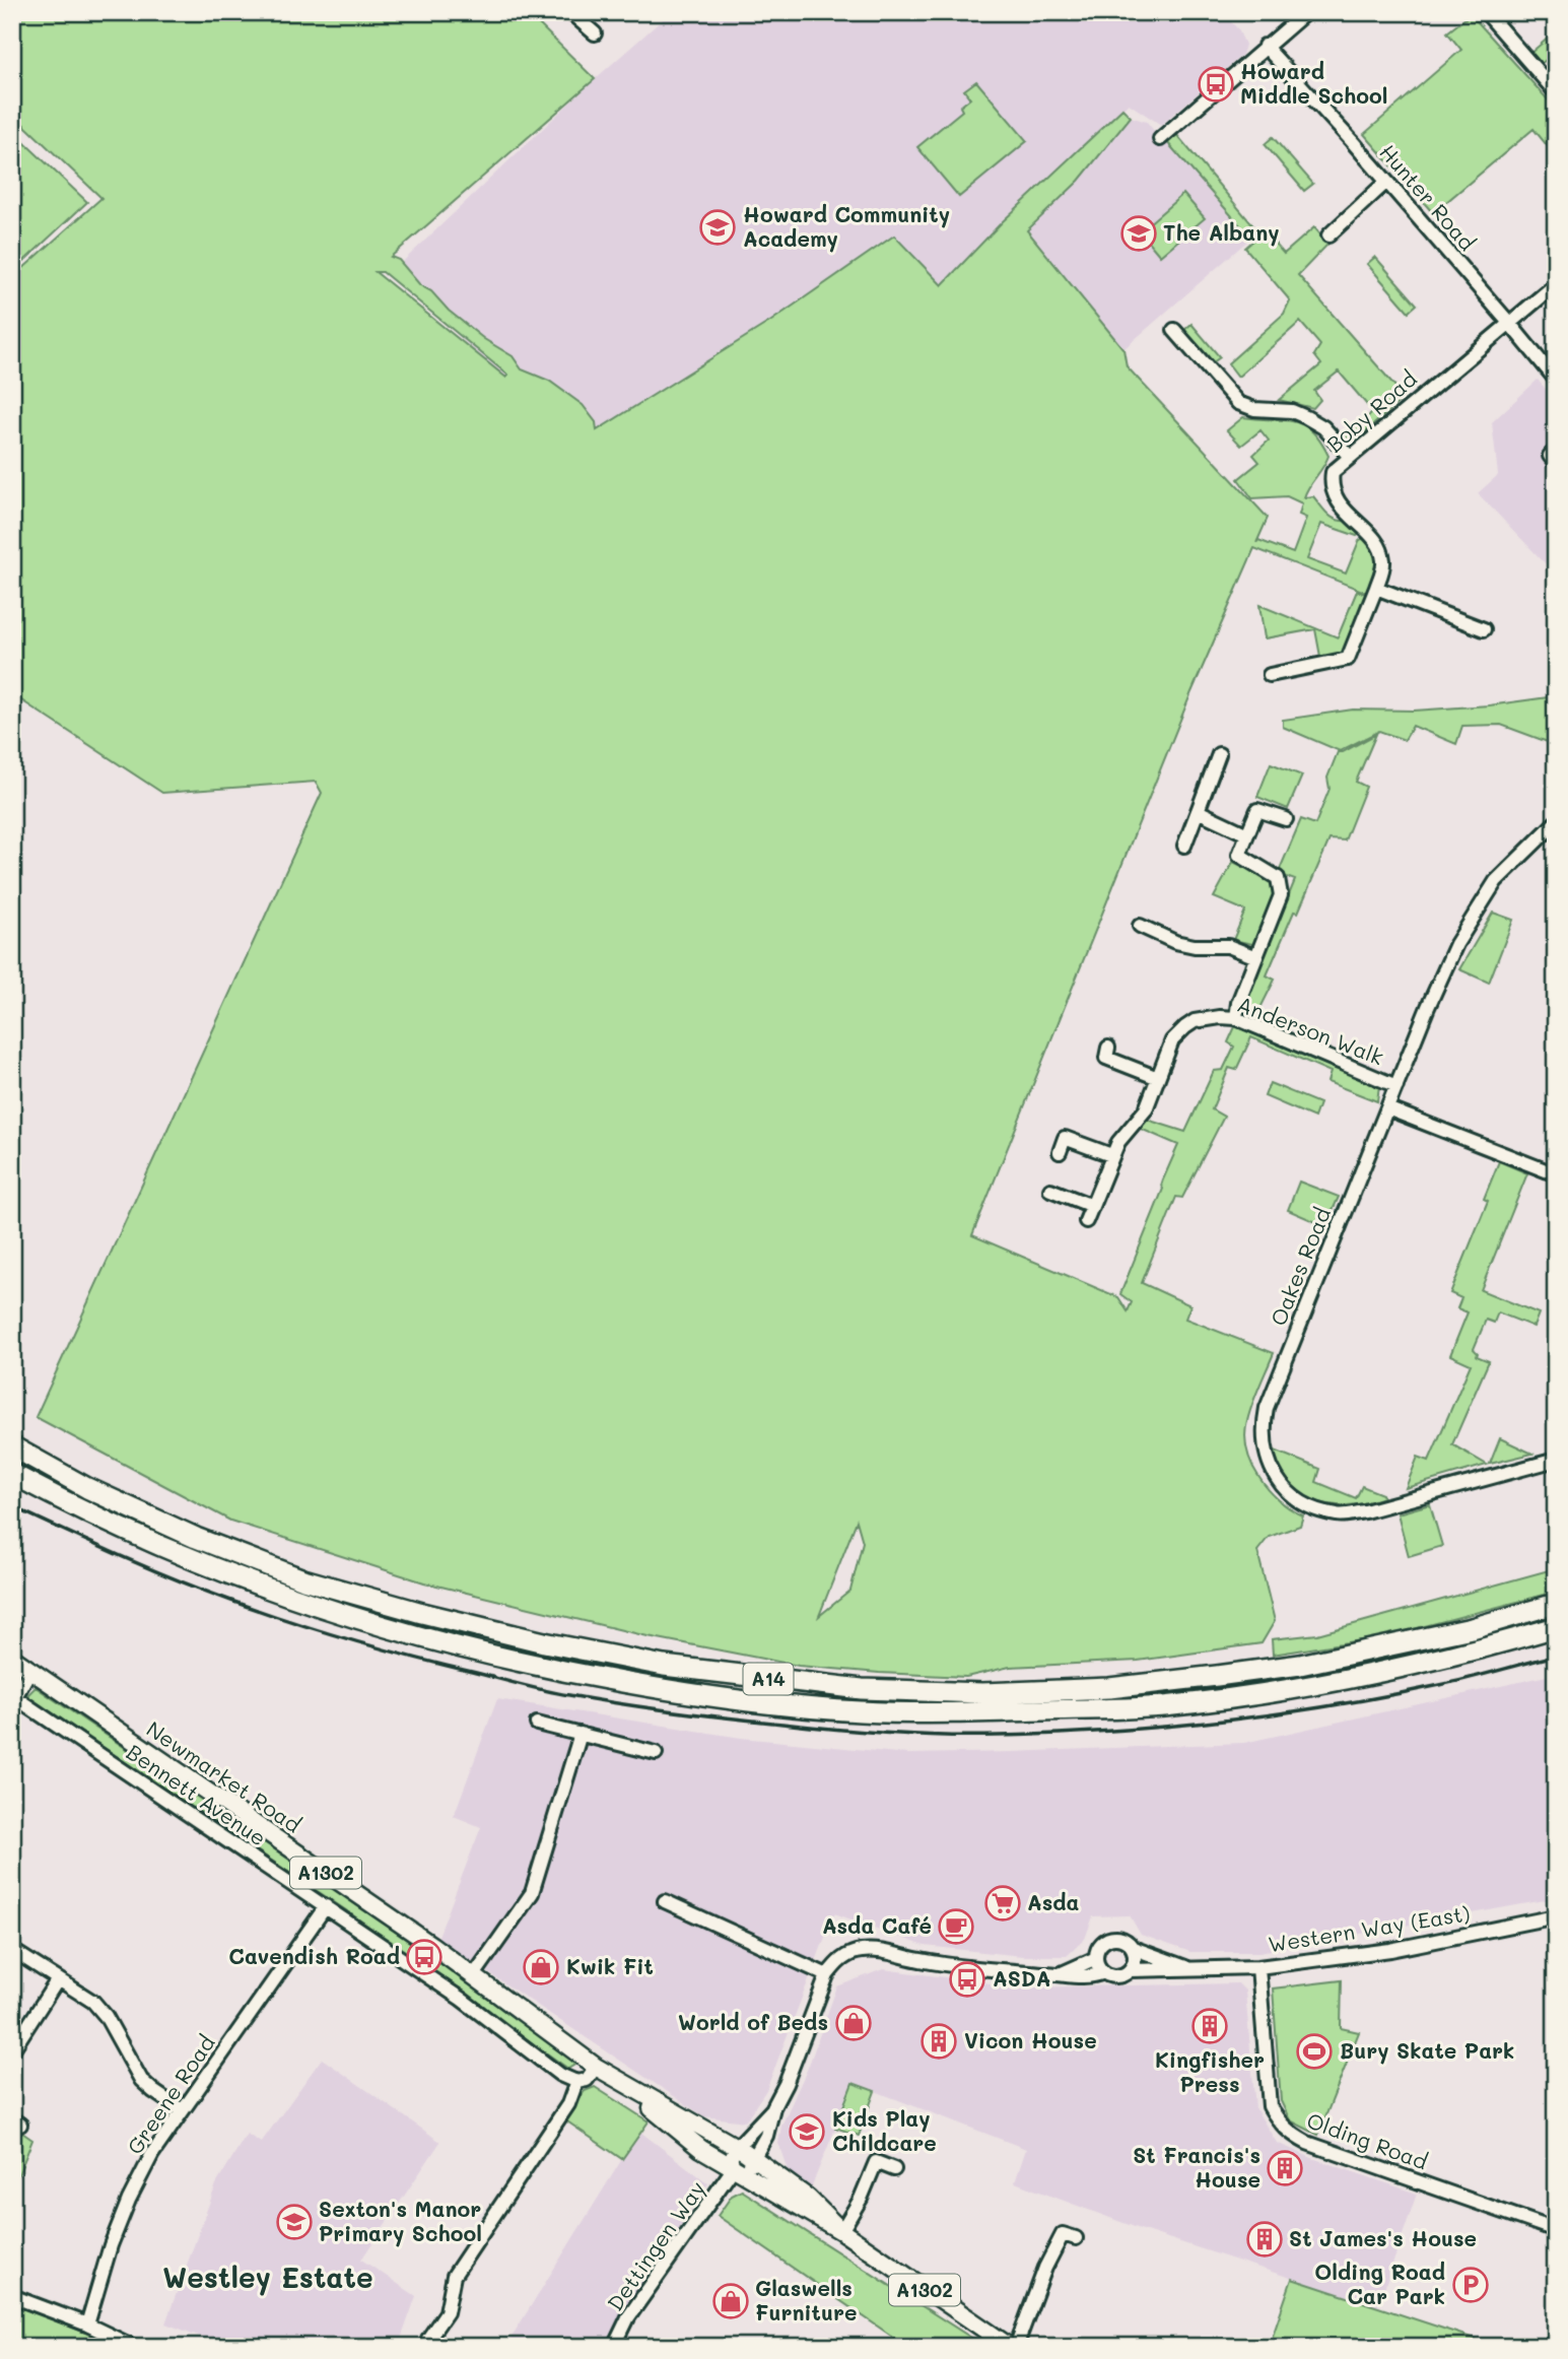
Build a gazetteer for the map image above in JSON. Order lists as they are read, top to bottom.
{
  "streets": {
    "highway": ["A14"],
    "main road": ["Newmarket Road", "A1302"],
    "street": [
      "Hunter Road",
      "Boby Road",
      "Anderson Walk",
      "Oakes Road",
      "Bennett Avenue",
      "Western Way (East)",
      "Greene Road",
      "Olding Road",
      "Dettingen Way"
    ]
  },
  "crossings": [
    ["Hunter Road", "Boby Road"],
    ["Anderson Walk", "Oakes Road"],
    ["Newmarket Road", "Dettingen Way"],
    ["Bennett Avenue", "Greene Road"],
    ["Western Way (East)", "Olding Road"]
  ],
  "districts": ["Westley Estate"],
  "places": {
    "bus stop": ["Howard Middle School", "Cavendish Road", "ASDA"],
    "school or university": [
      "Howard Community Academy",
      "The Albany",
      "Kids Play Childcare",
      "Sexton's Manor Primary School"
    ],
    "supermarket": ["Asda"],
    "cafe": ["Asda Café"],
    "shop": ["Kwik Fit", "World of Beds", "Glaswells Furniture"],
    "building": [
      "Kingfisher Press",
      "Vicon House",
      "St Francis's House",
      "St James's House"
    ],
    "sports": ["Bury Skate Park"],
    "parking": ["Olding Road Car Park"]
  }
}
